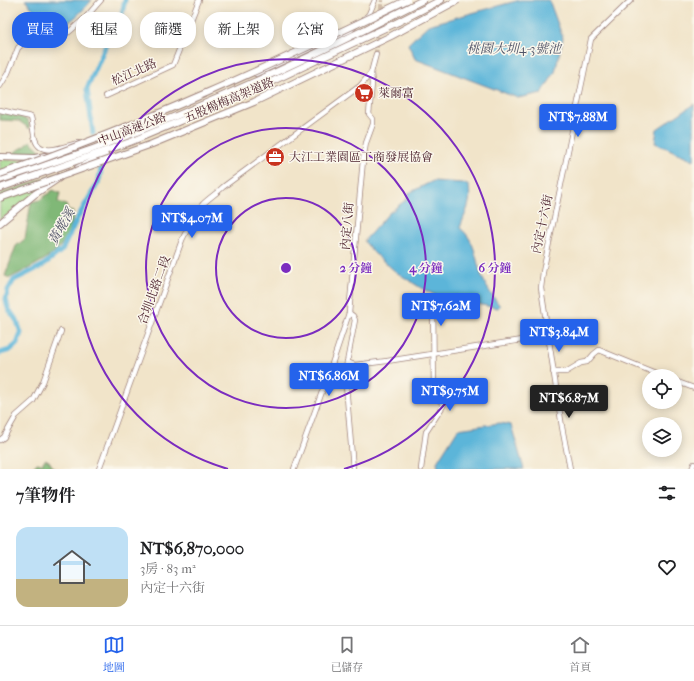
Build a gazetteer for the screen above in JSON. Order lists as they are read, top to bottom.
{
  "streets": {
    "highway": ["五股楊梅高架道路", "中山高速公路"],
    "street": [
      "松江北路",
      "內定十六街",
      "內定八街",
      "合圳北路二段"
    ]
  },
  "crossings": [
    ["內定八街", "合圳北路二段"]
  ],
  "water": ["桃園大圳4-3號池", "黃墘溪"],
  "places": {
    "supermarket": ["萊爾富"],
    "office": ["大江工業園區工商發展協會"]
  },
  "page": {
    "chip": [
      "買屋",
      "租屋",
      "篩選",
      "新上架",
      "公寓"
    ],
    "price": [
      "NT$7.88M",
      "NT$4.07M",
      "NT$7.62M",
      "NT$3.84M",
      "NT$6.86M",
      "NT$9.75M",
      "NT$6.87M"
    ],
    "heading": "7筆物件",
    "list": [
      {
        "name": "NT$6,870,000",
        "note": "3房 · 83 m² · 內定十六街"
      }
    ],
    "tabs": ["地圖", "已儲存", "首頁"]
  },
  "rings": ["2 分鐘", "4 分鐘", "6 分鐘"]
}
